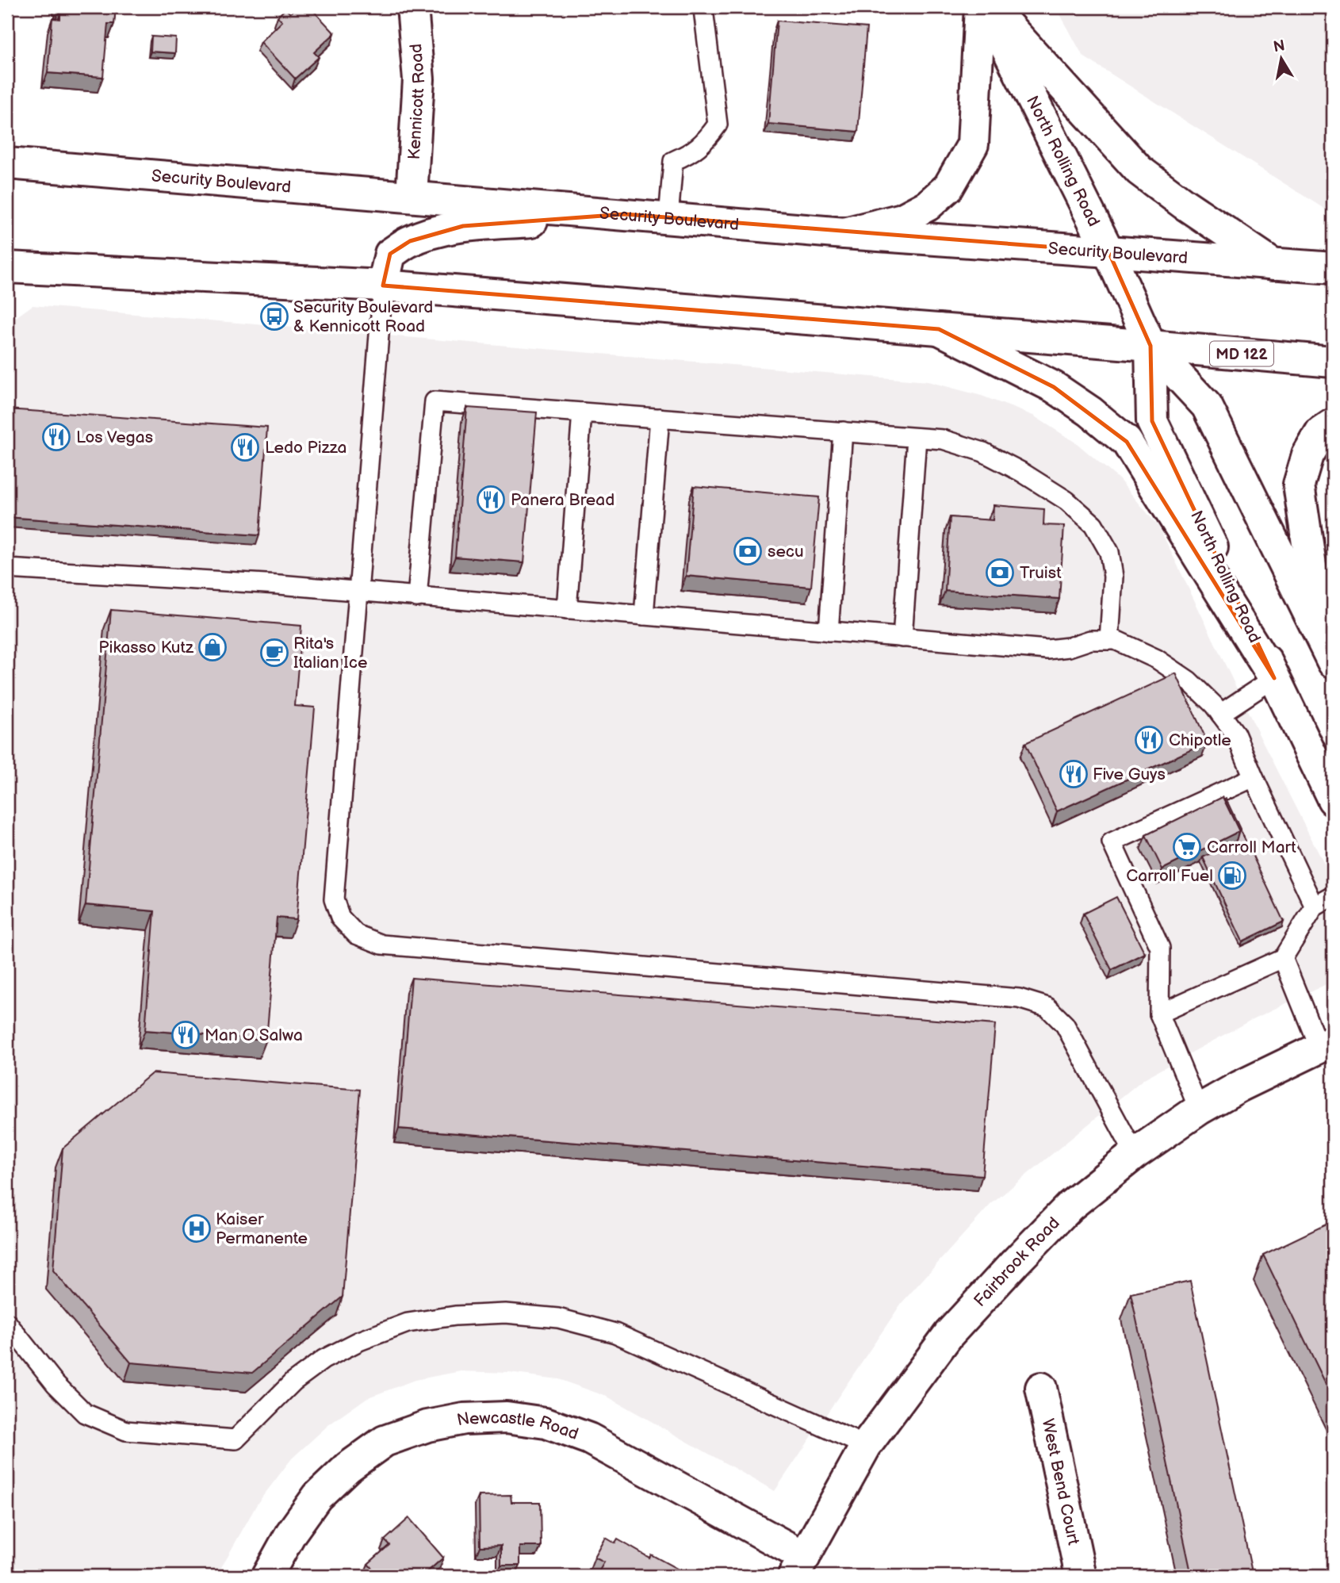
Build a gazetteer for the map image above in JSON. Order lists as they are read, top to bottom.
{
  "streets": {
    "street": [
      "Kennicott Road",
      "North Rolling Road",
      "Security Boulevard",
      "MD 122",
      "Fairbrook Road",
      "Newcastle Road",
      "West Bend Court"
    ]
  },
  "crossings": [
    ["Kennicott Road", "Security Boulevard"],
    ["North Rolling Road", "Security Boulevard"],
    ["North Rolling Road", "MD 122"],
    ["Fairbrook Road", "Newcastle Road"]
  ],
  "places": {
    "bus stop": ["Security Boulevard & Kennicott Road"],
    "restaurant": [
      "Los Vegas",
      "Ledo Pizza",
      "Panera Bread",
      "Chipotle",
      "Five Guys",
      "Man O Salwa"
    ],
    "bank": ["secu", "Truist"],
    "shop": ["Pikasso Kutz"],
    "cafe": ["Rita's Italian Ice"],
    "supermarket": ["Carroll Mart"],
    "fuel station": ["Carroll Fuel"],
    "hospital": ["Kaiser Permanente"]
  },
  "north": "top"
}
